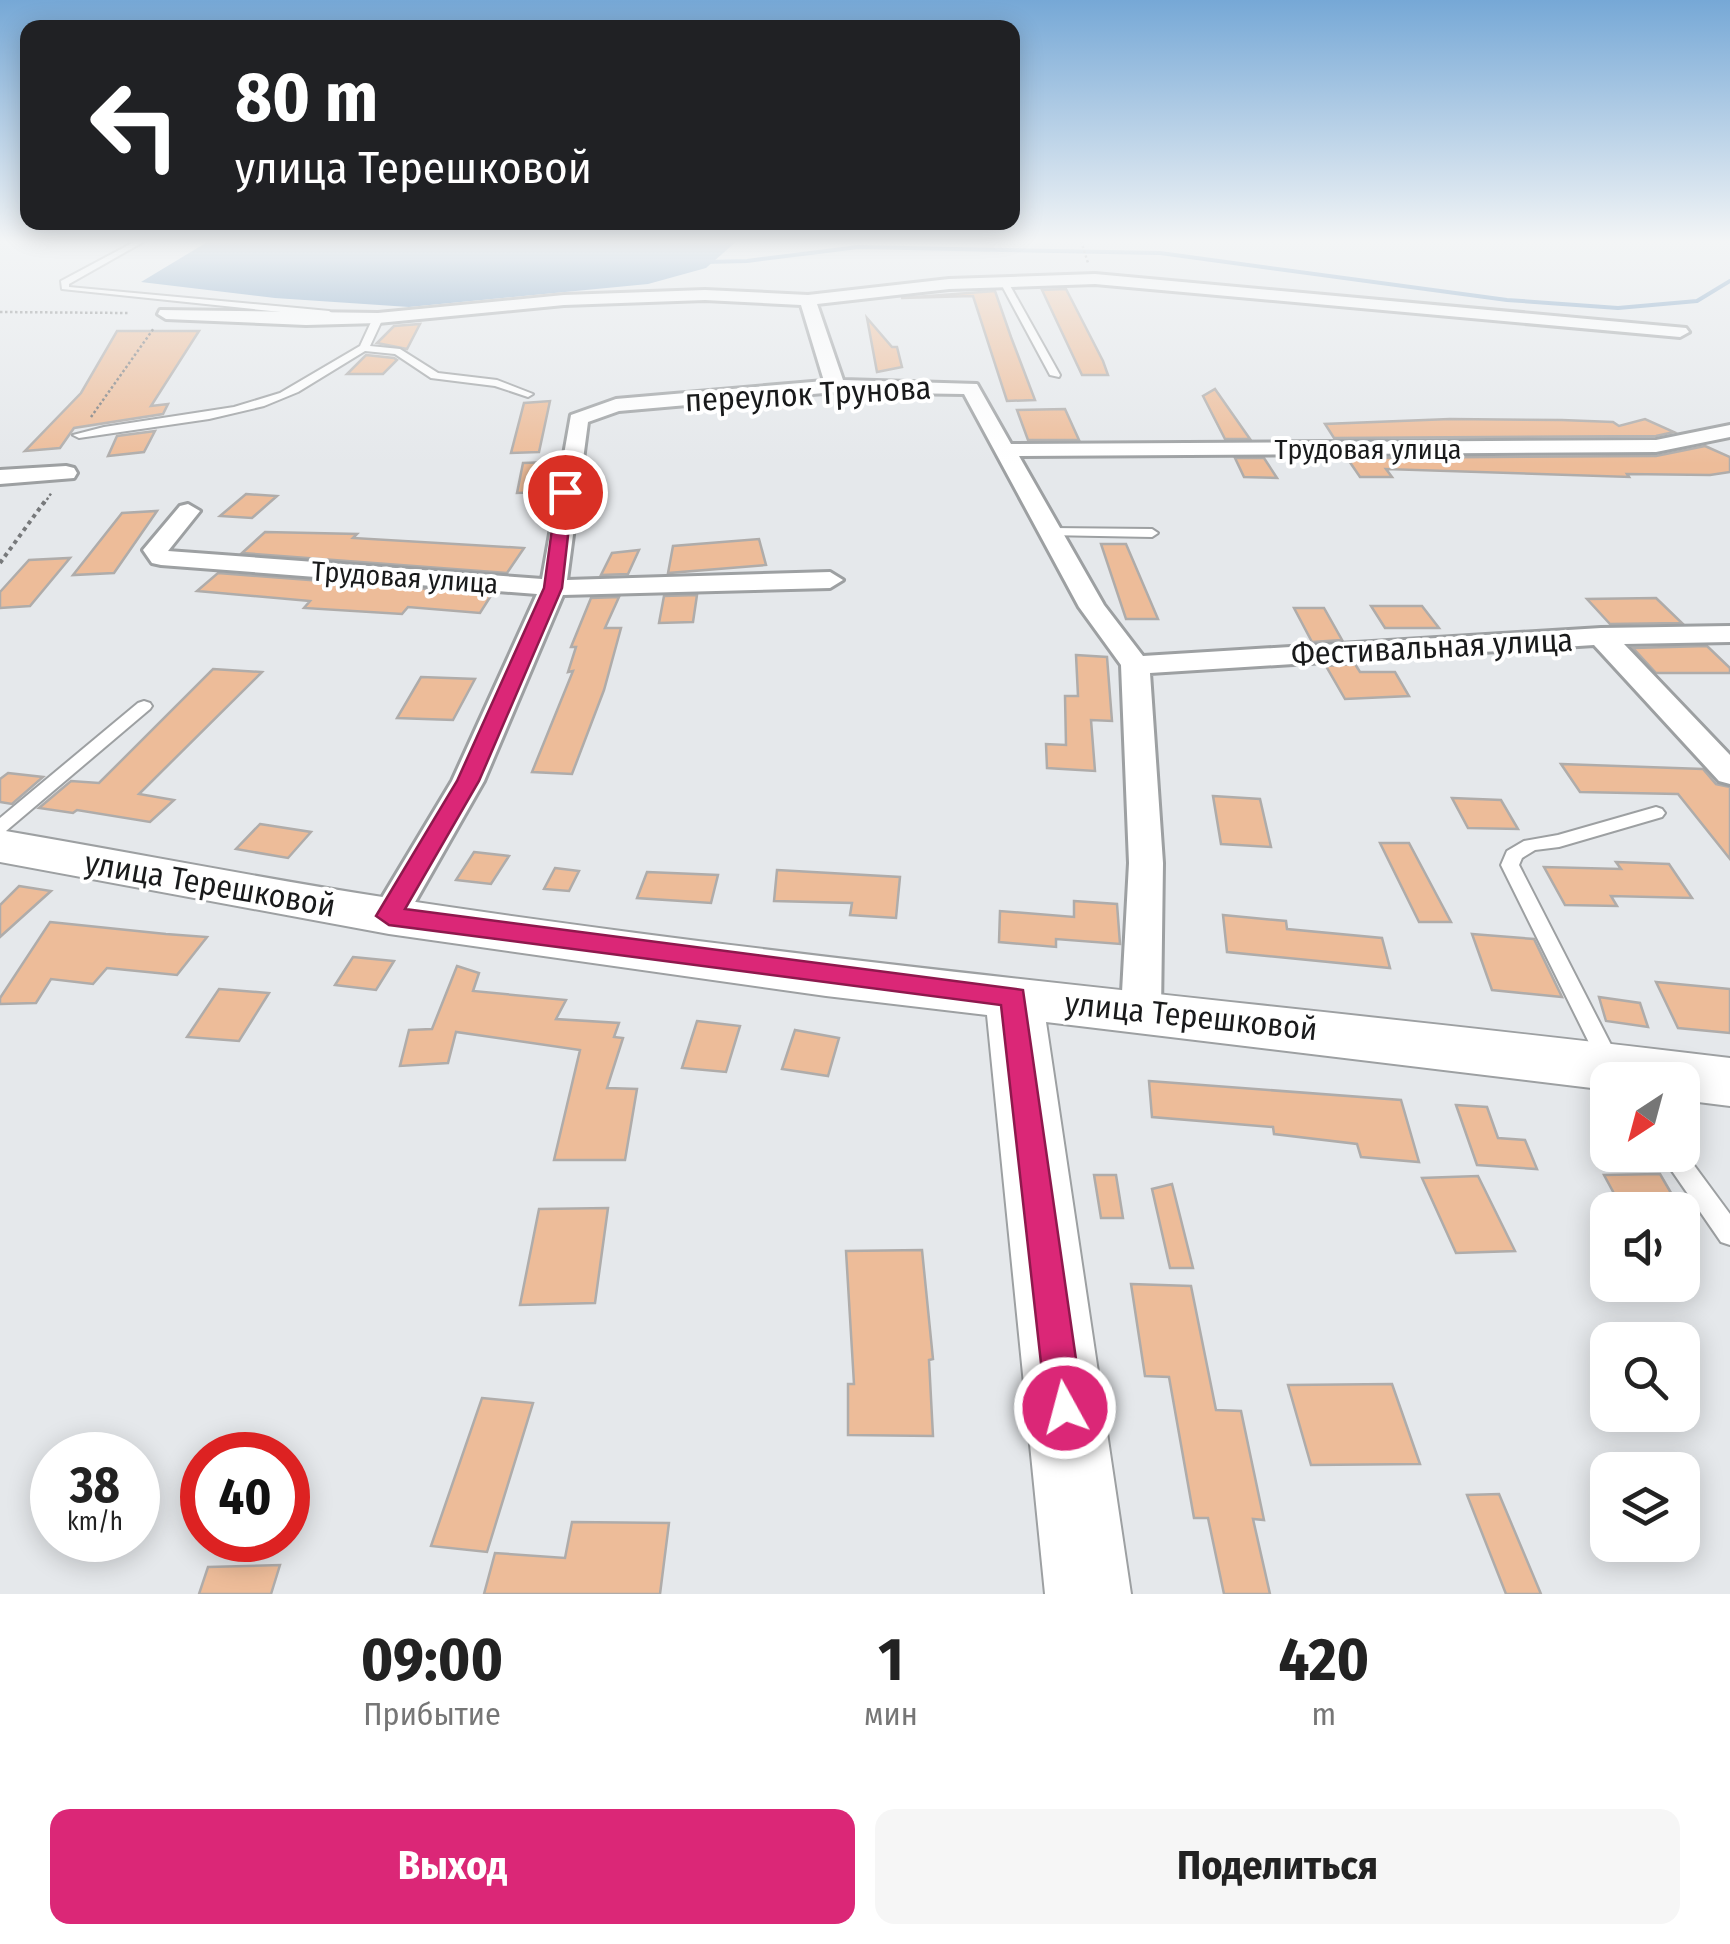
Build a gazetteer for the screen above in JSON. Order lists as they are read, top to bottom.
{
  "streets": {
    "street": [
      "переулок Трунова",
      "Трудовая улица",
      "Фестивальная улица",
      "улица Терешковой"
    ]
  },
  "crossings": [
    ["переулок Трунова", "Трудовая улица"],
    ["переулок Трунова", "Фестивальная улица"],
    ["переулок Трунова", "улица Терешковой"]
  ],
  "north": "bottom left",
  "page": {
    "turn": ["80 m", "улица Терешковой"],
    "speed": "38 km/h",
    "limit": "40",
    "eta": [
      "09:00",
      "Прибытие",
      "1",
      "мин",
      "420",
      "m"
    ],
    "buttons": ["Выход", "Поделиться"]
  }
}
